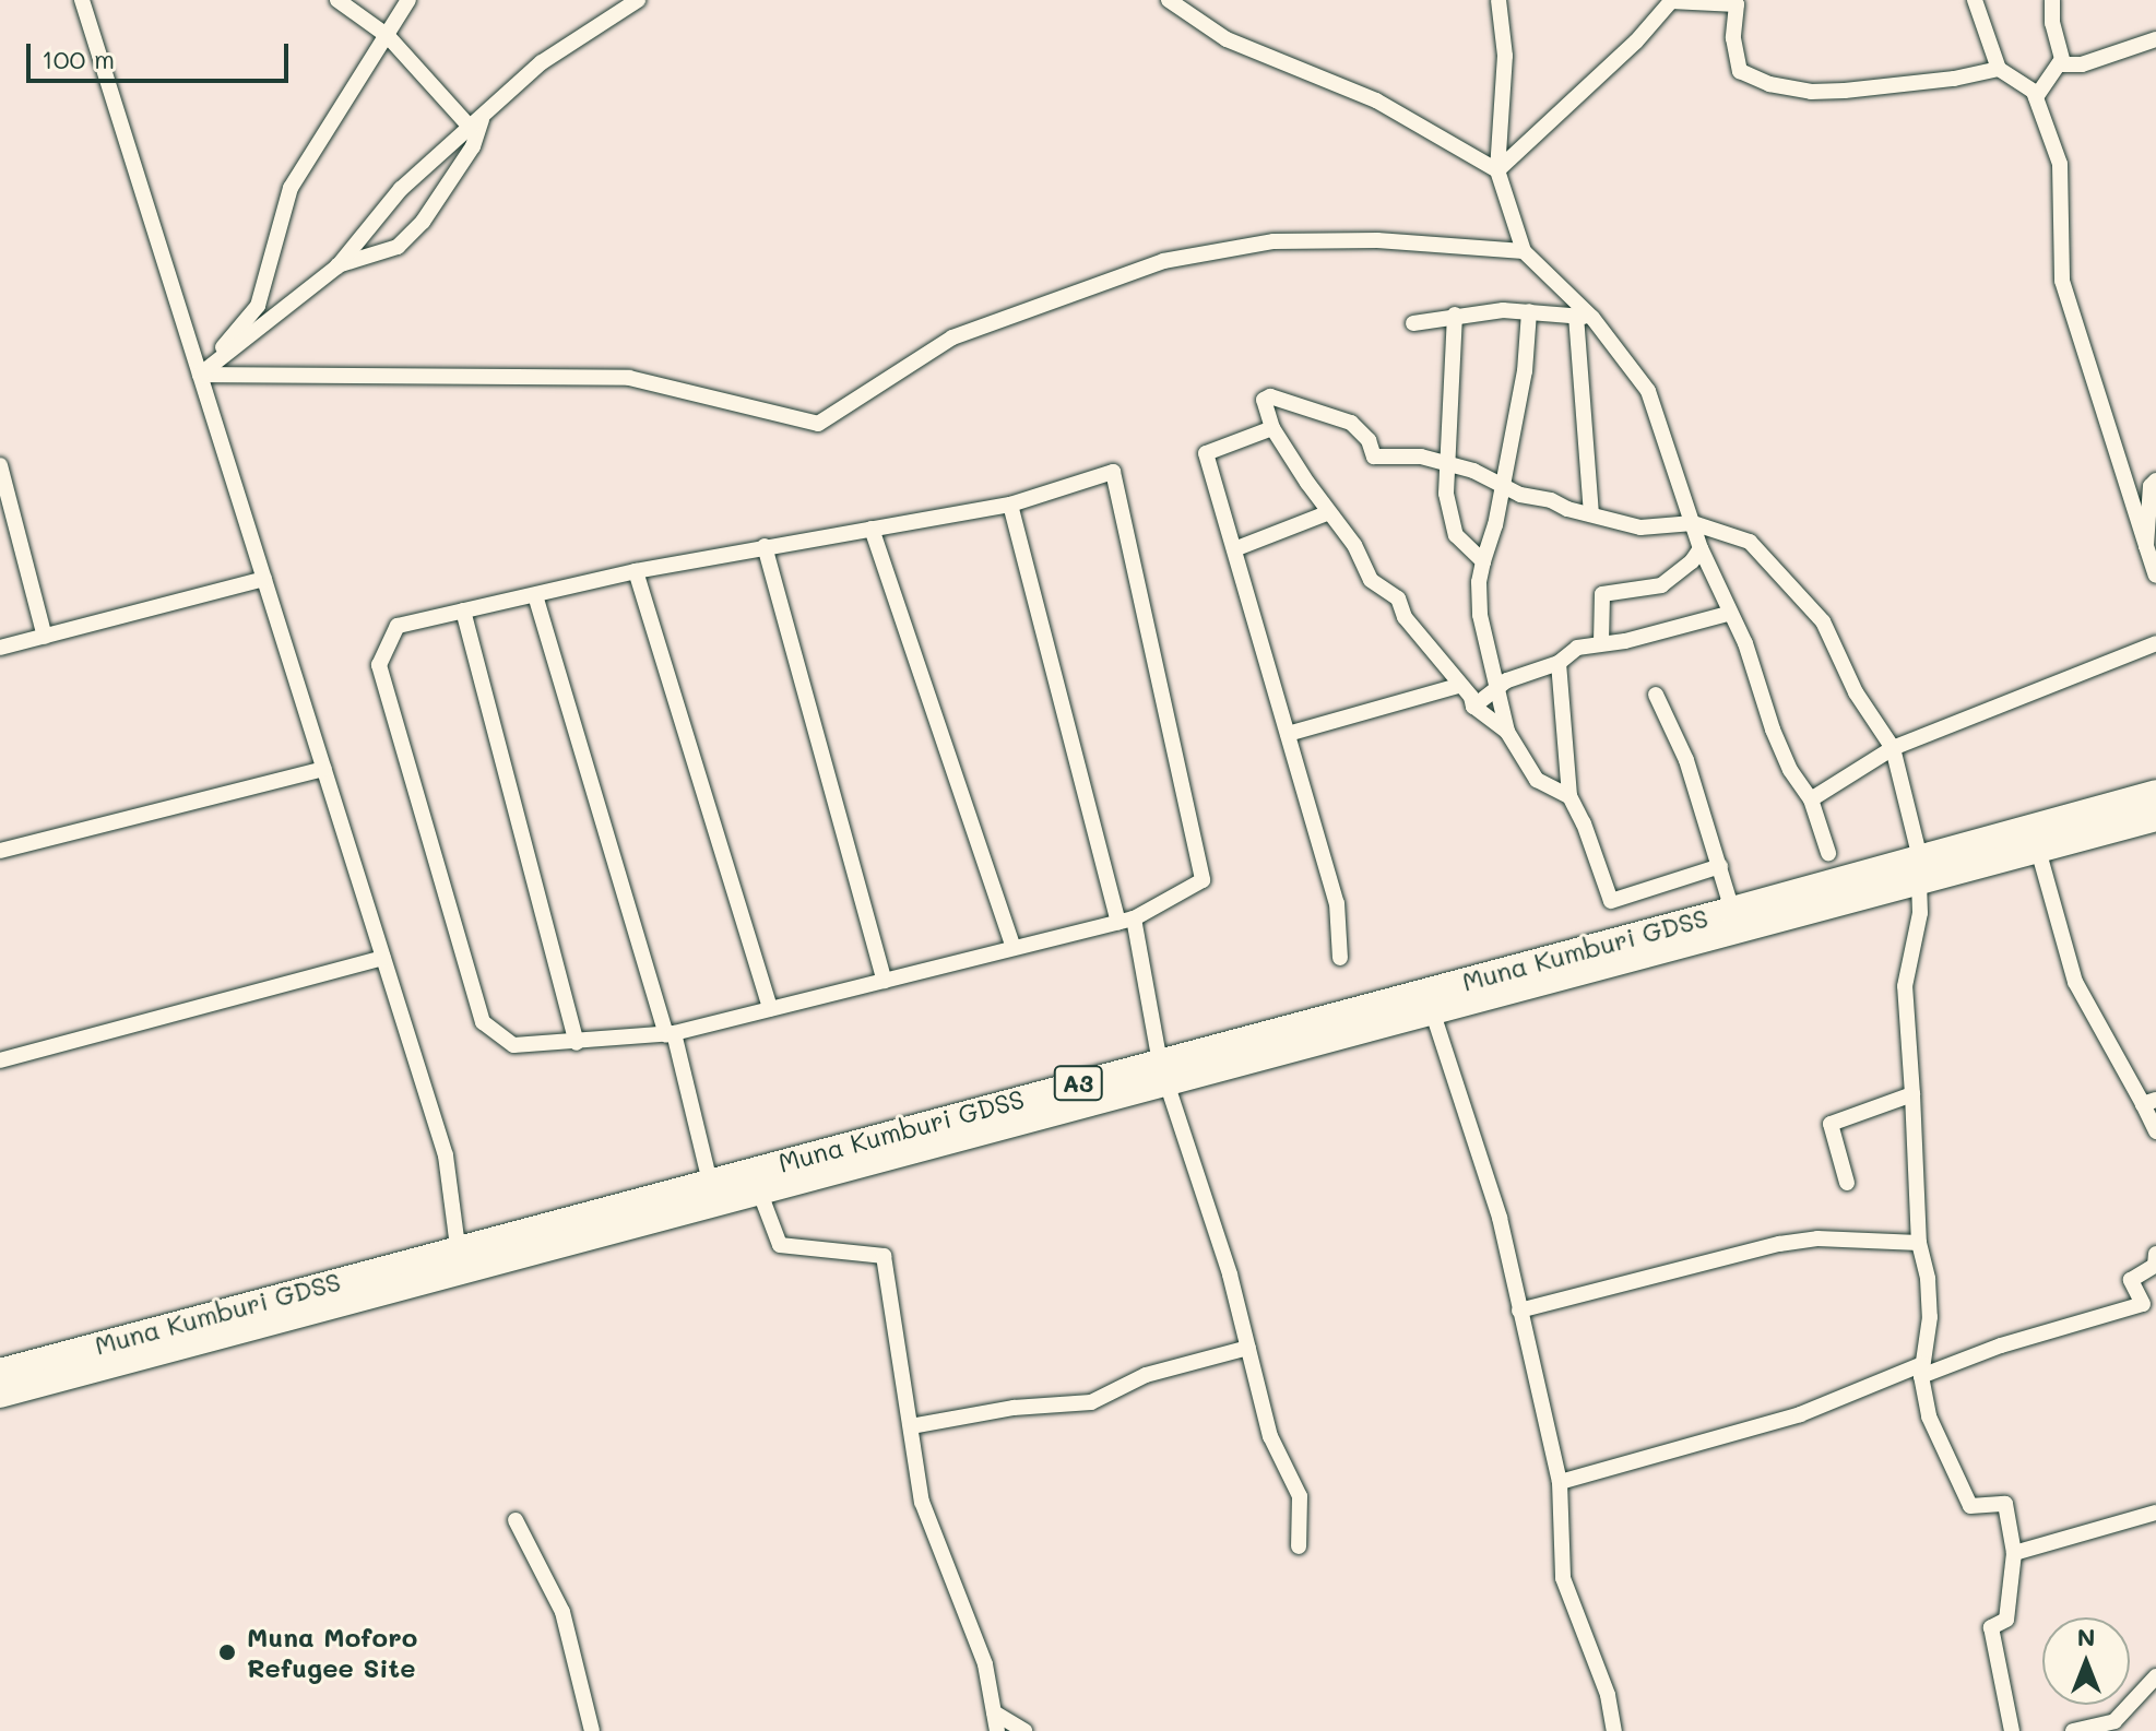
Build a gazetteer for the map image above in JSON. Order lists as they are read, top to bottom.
{
  "streets": {
    "highway": ["Muna Kumburi GDSS", "A3"]
  },
  "places": ["Muna Moforo Refugee Site"],
  "scale_bar": "100 m",
  "north": "top"
}
